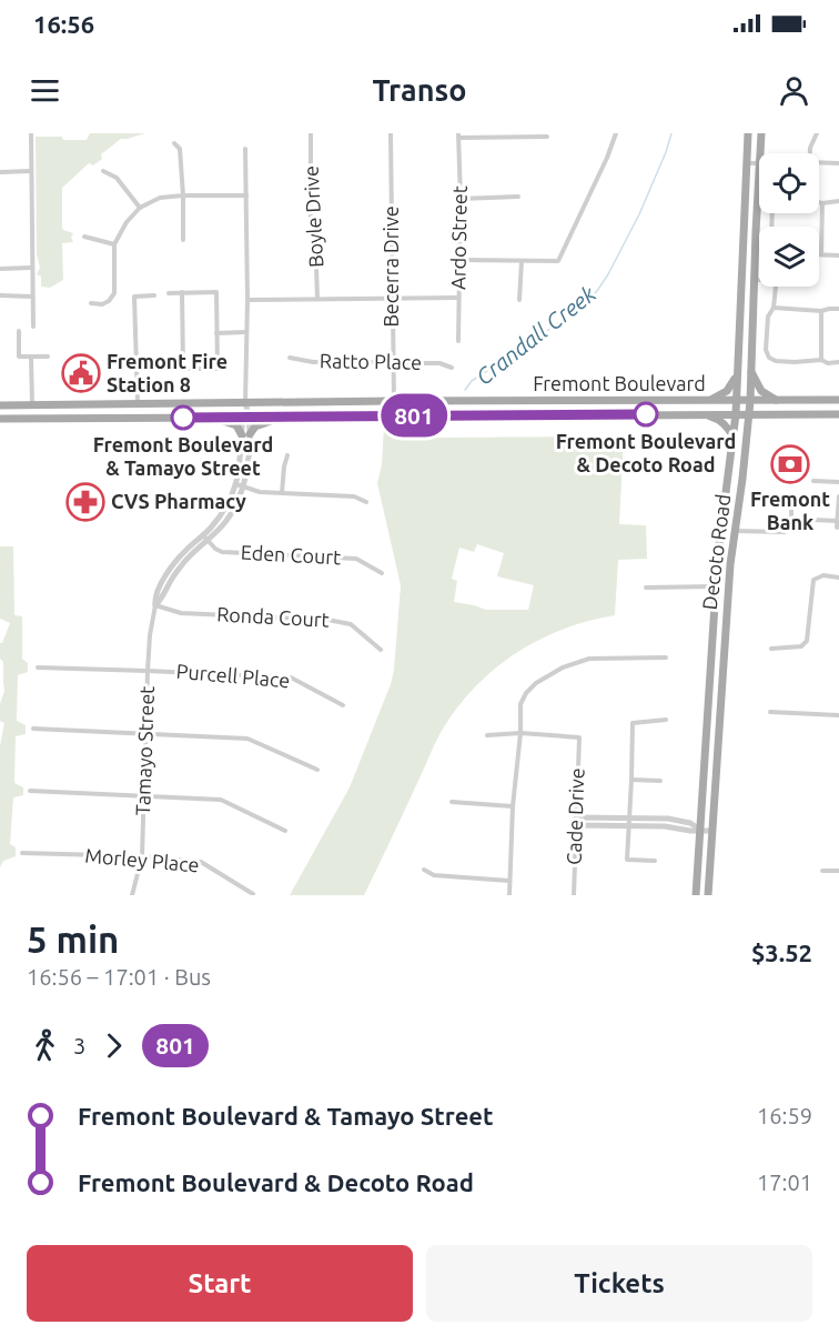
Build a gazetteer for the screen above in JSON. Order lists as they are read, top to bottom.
{
  "streets": {
    "main road": ["Fremont Boulevard", "Decoto Road"],
    "street": [
      "Boyle Drive",
      "Ardo Street",
      "Becerra Drive",
      "Ratto Place",
      "Eden Court",
      "Ronda Court",
      "Purcell Place",
      "Tamayo Street",
      "Cade Drive",
      "Morley Place"
    ]
  },
  "crossings": [
    ["Becerra Drive", "Ratto Place"],
    ["Becerra Drive", "Fremont Boulevard"],
    ["Fremont Boulevard", "Decoto Road"],
    ["Fremont Boulevard", "Tamayo Street"],
    ["Eden Court", "Tamayo Street"],
    ["Ronda Court", "Tamayo Street"],
    ["Purcell Place", "Tamayo Street"],
    ["Tamayo Street", "Morley Place"]
  ],
  "water": ["Crandall Creek"],
  "places": {
    "public building": ["Fremont Fire Station 8"],
    "other": ["Fremont Boulevard & Decoto Road", "Fremont Boulevard & Tamayo Street"],
    "bank": ["Fremont Bank"],
    "pharmacy": ["CVS Pharmacy"]
  },
  "lines": ["bus line 801"],
  "page": {
    "status": "16:56",
    "header": "Transo",
    "on_map": "801",
    "heading": ["5 min", "16:56 – 17:01 · Bus", "$3.52"],
    "legs": ["3", "801"],
    "list": [
      {
        "name": "Fremont Boulevard & Tamayo Street",
        "value": "16:59"
      },
      {
        "name": "Fremont Boulevard & Decoto Road",
        "value": "17:01"
      }
    ],
    "buttons": ["Start", "Tickets"]
  }
}
